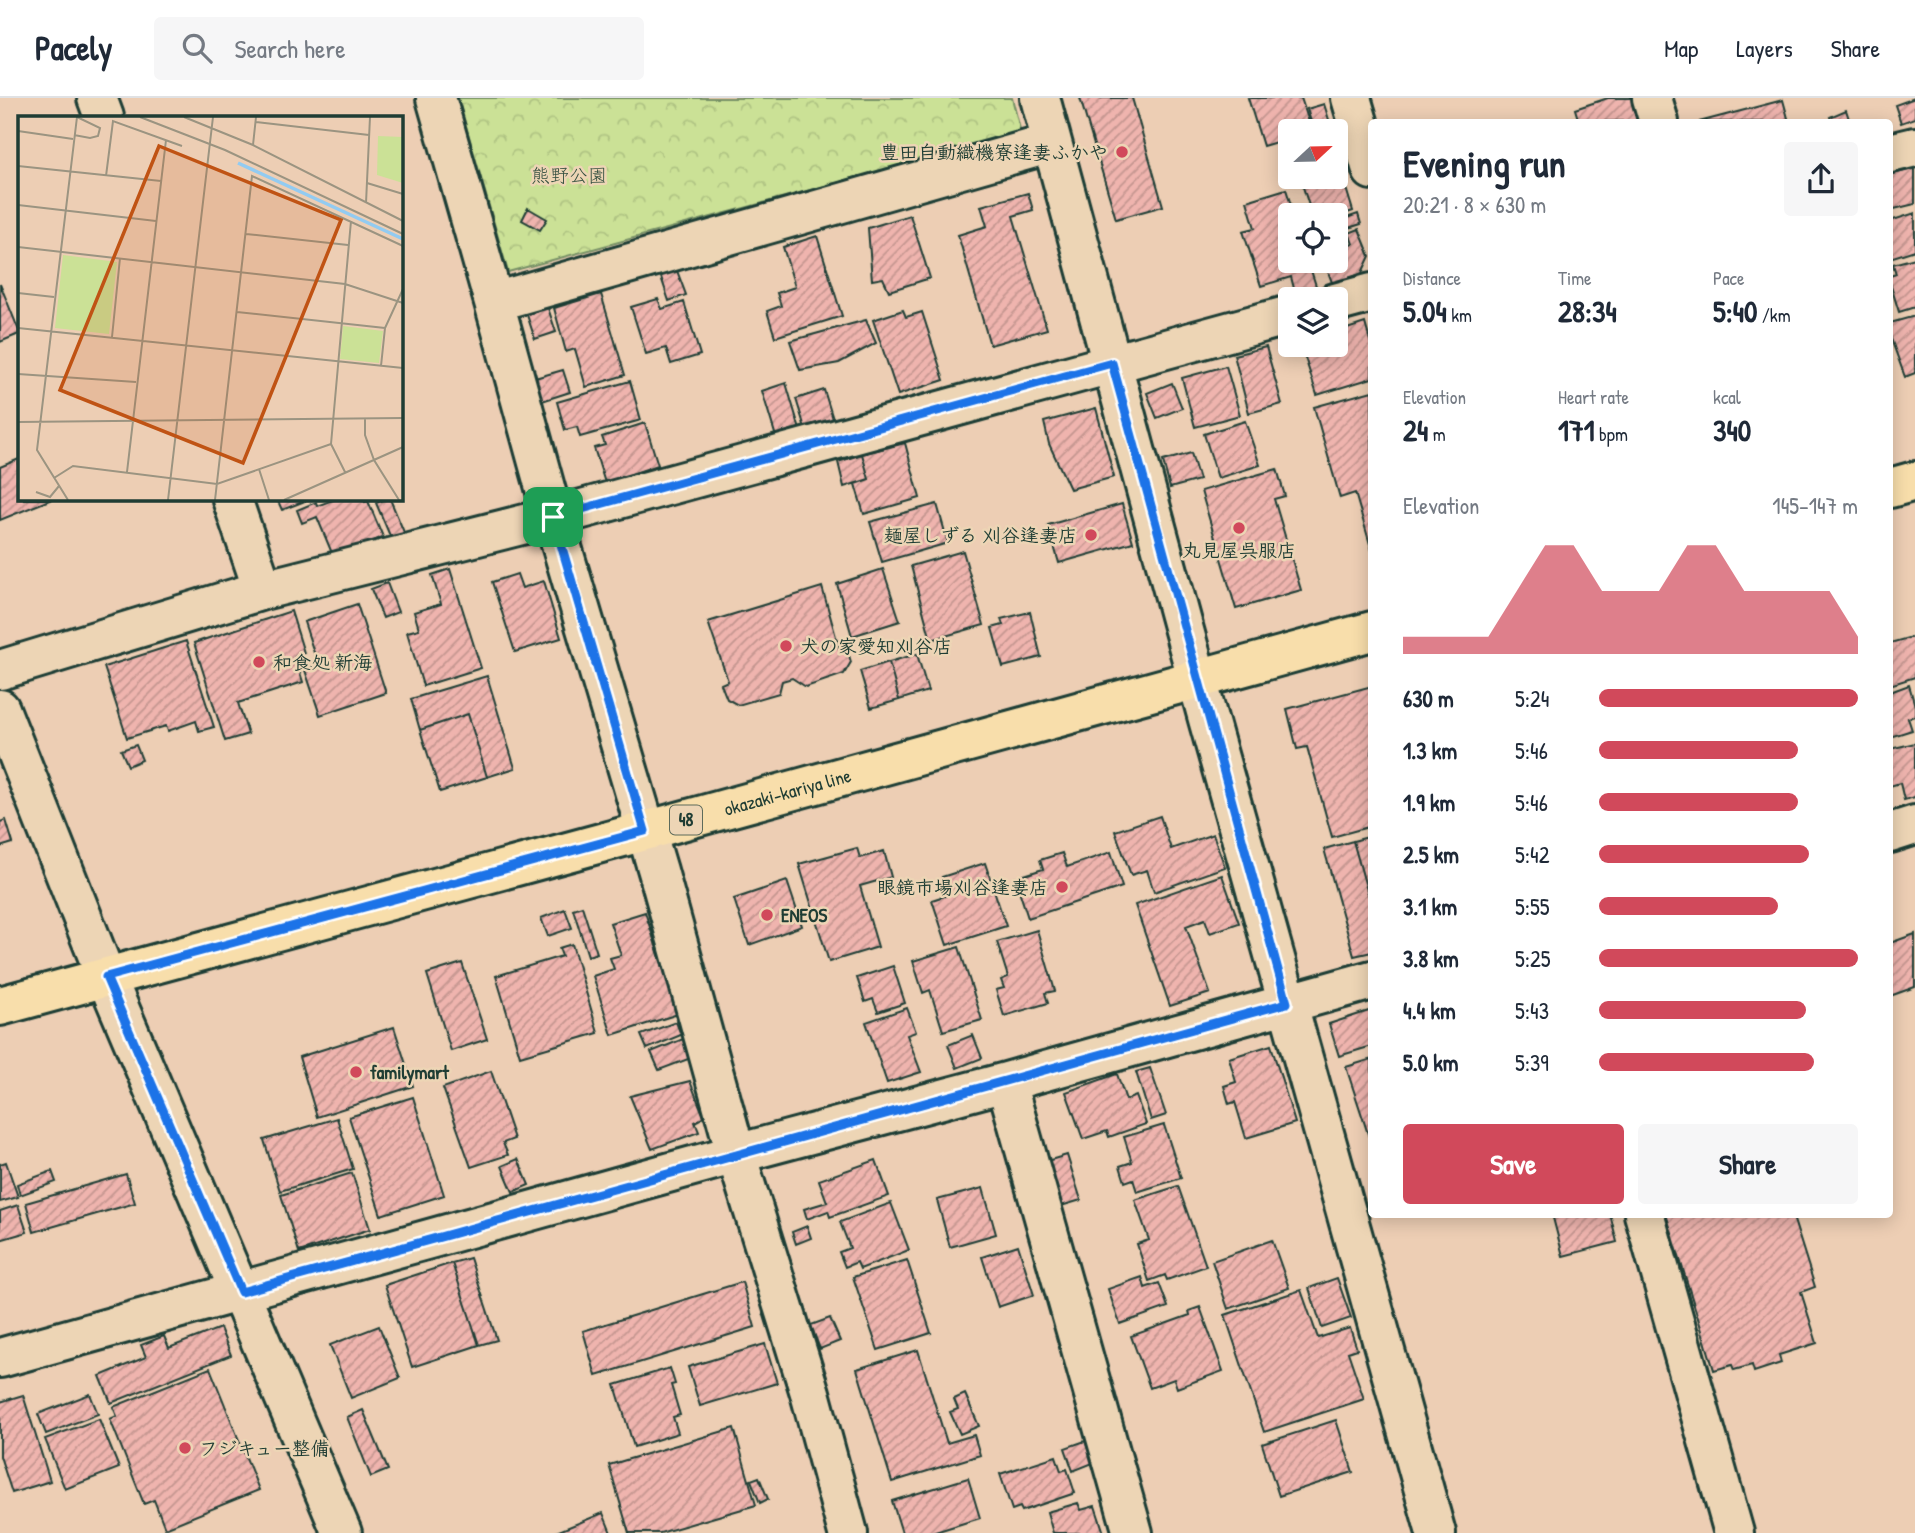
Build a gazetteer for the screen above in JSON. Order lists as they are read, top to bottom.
{
  "streets": {
    "main road": ["okazaki-kariya line", "48"]
  },
  "parks": ["熊野公園"],
  "places": [
    "豊田自動織機寮逢妻ふかや",
    "丸見屋呉服店",
    "麺屋しずる 刈谷逢妻店",
    "犬の家愛知刈谷店",
    "和食処 新海",
    "眼鏡市場刈谷逢妻店",
    "ENEOS",
    "familymart",
    "フジキュー整備"
  ],
  "north": "right",
  "page": {
    "header": "Pacely",
    "search": "Search here",
    "nav": ["Map", "Layers", "Share"],
    "heading": ["Evening run", "20:21 · 8 × 630 m"],
    "stats": [
      ["Distance", "5.04 km"],
      ["Time", "28:34"],
      ["Pace", "5:40 /km"],
      ["Elevation", "24 m"],
      ["Heart rate", "171 bpm"],
      ["kcal", "340"]
    ],
    "chart": ["Elevation", "145–147 m"],
    "list": [
      {
        "name": "630 m",
        "note": "5:24"
      },
      {
        "name": "1.3 km",
        "note": "5:46"
      },
      {
        "name": "1.9 km",
        "note": "5:46"
      },
      {
        "name": "2.5 km",
        "note": "5:42"
      },
      {
        "name": "3.1 km",
        "note": "5:55"
      },
      {
        "name": "3.8 km",
        "note": "5:25"
      },
      {
        "name": "4.4 km",
        "note": "5:43"
      },
      {
        "name": "5.0 km",
        "note": "5:39"
      }
    ],
    "buttons": ["Save", "Share"]
  }
}
